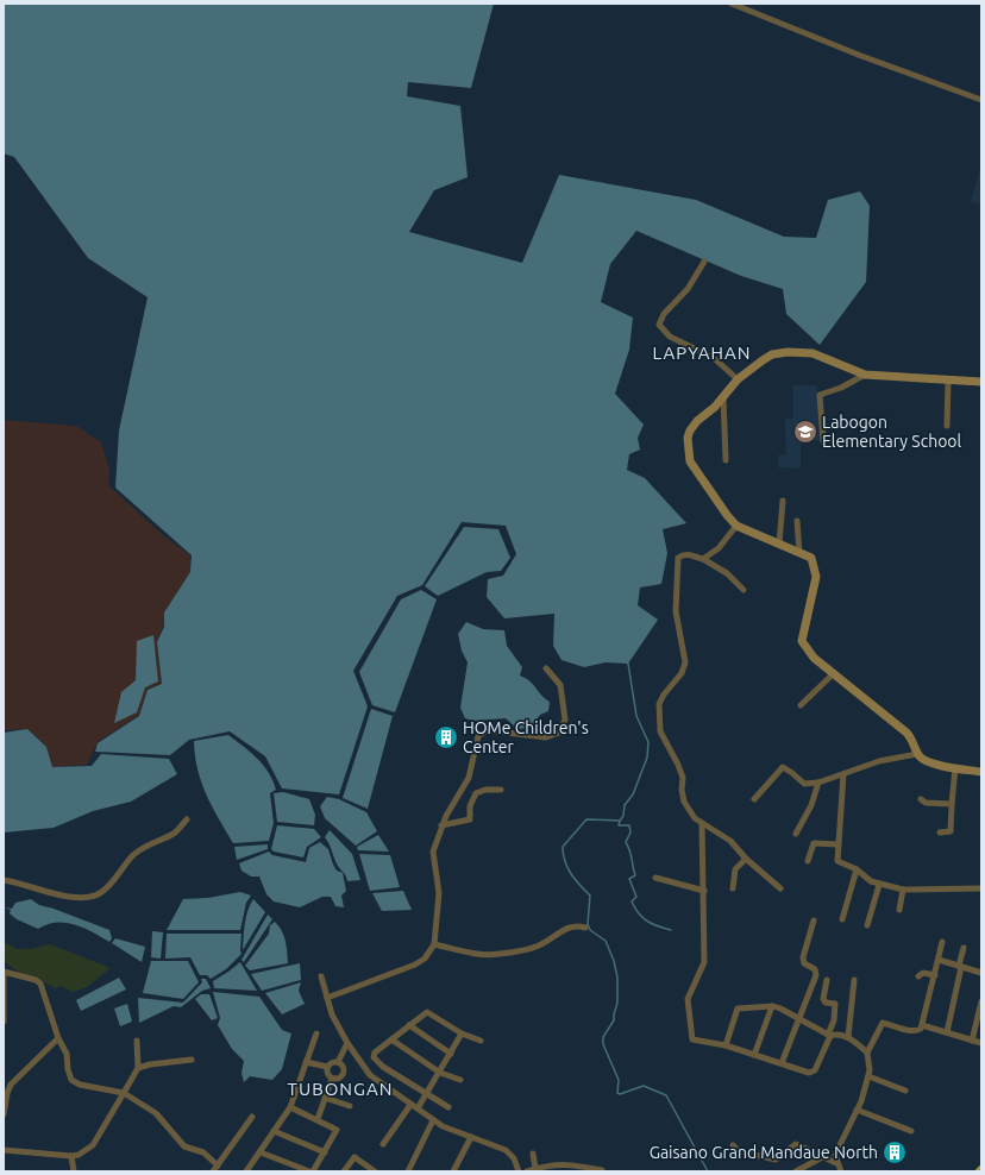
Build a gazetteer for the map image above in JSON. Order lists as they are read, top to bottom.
{
  "districts": ["LAPYAHAN", "TUBONGAN"],
  "places": {
    "school or university": ["Labogon Elementary School"],
    "building": ["HOMe Children's Center", "Gaisano Grand Mandaue North"]
  }
}
